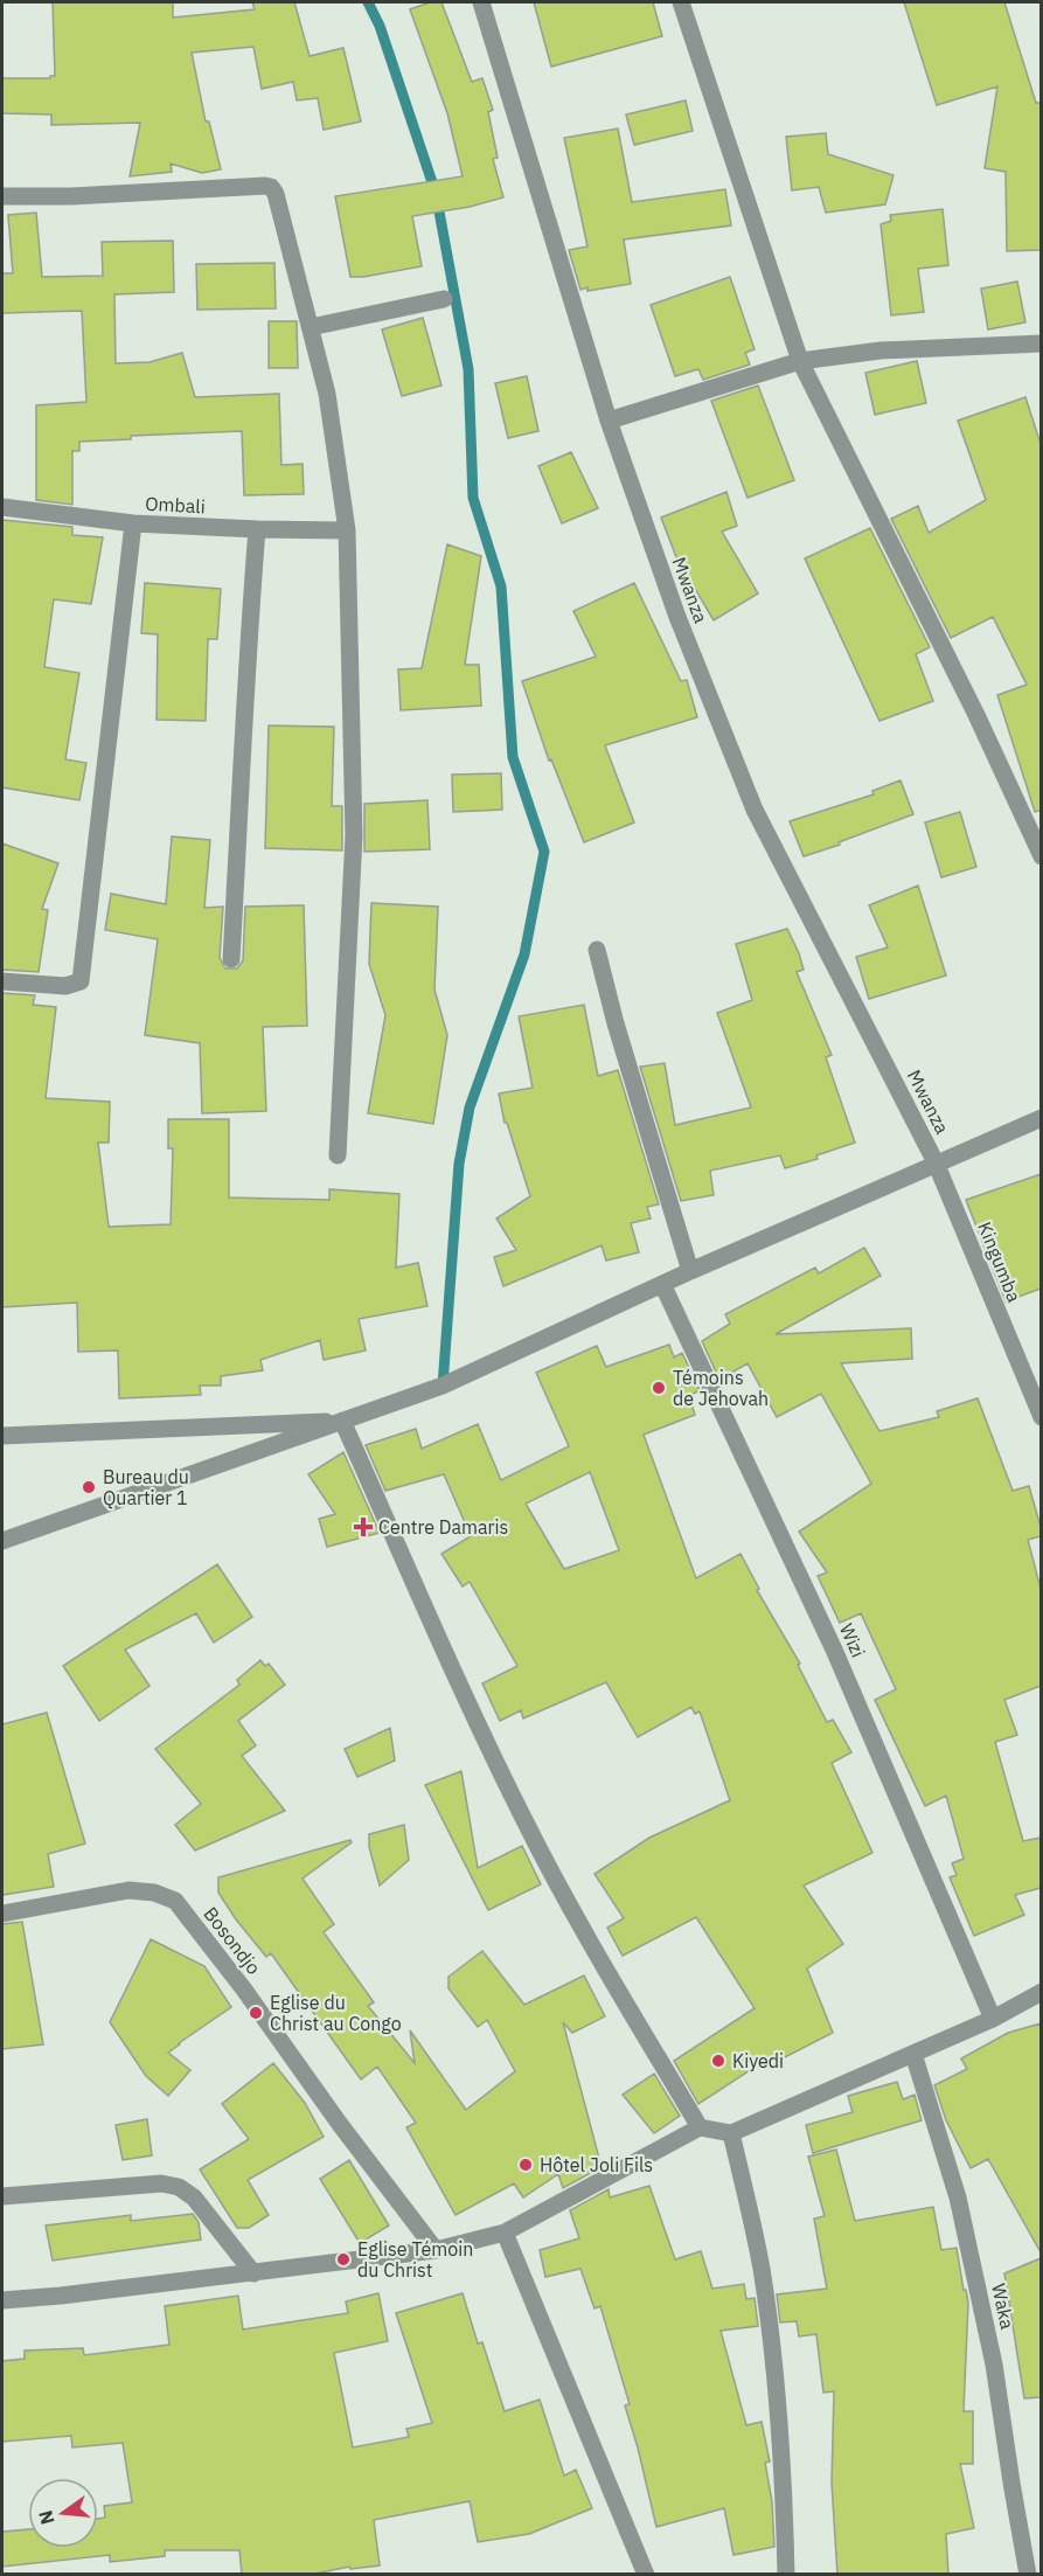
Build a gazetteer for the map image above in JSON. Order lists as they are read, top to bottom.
{
  "streets": {
    "street": [
      "Ombali",
      "Mwanza",
      "Kingumba",
      "Wizi",
      "Bosondjo",
      "Waka"
    ]
  },
  "crossings": [
    ["Mwanza", "Kingumba"]
  ],
  "places": {
    "other": [
      "Témoins de Jehovah",
      "Bureau du Quartier 1",
      "Eglise du Christ au Congo",
      "Kiyedi",
      "Hôtel Joli Fils",
      "Eglise Témoin du Christ"
    ],
    "health": ["Centre Damaris"]
  },
  "north": "left"
}
